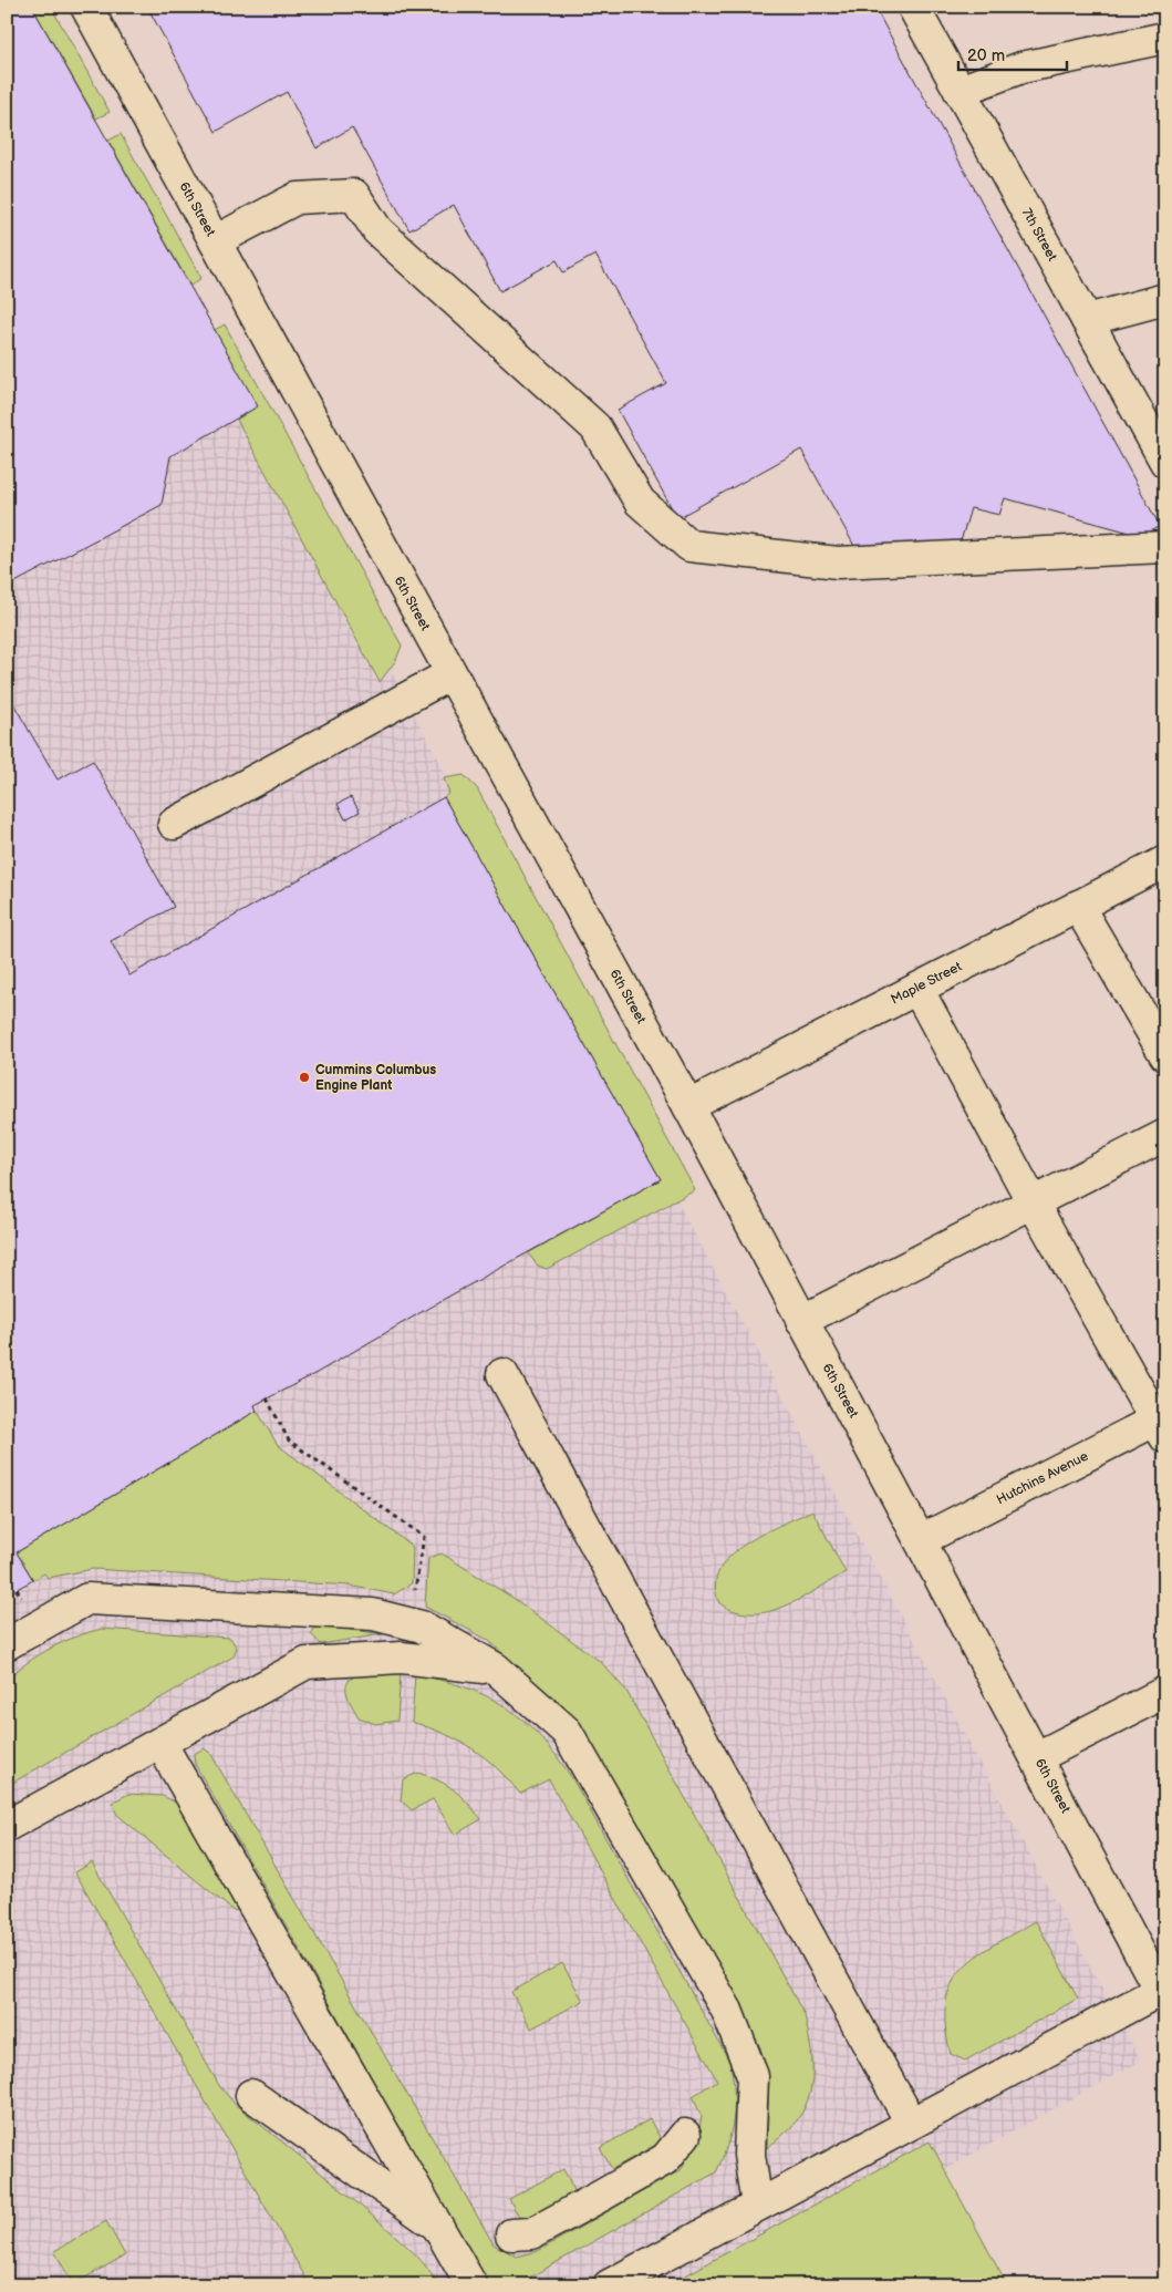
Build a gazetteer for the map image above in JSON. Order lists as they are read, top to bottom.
{
  "streets": {
    "street": [
      "6th Street",
      "7th Street",
      "Maple Street",
      "Hutchins Avenue"
    ]
  },
  "crossings": [
    ["6th Street", "Maple Street"],
    ["6th Street", "Hutchins Avenue"]
  ],
  "places": ["Cummins Columbus Engine Plant"],
  "scale_bar": "20 m"
}
